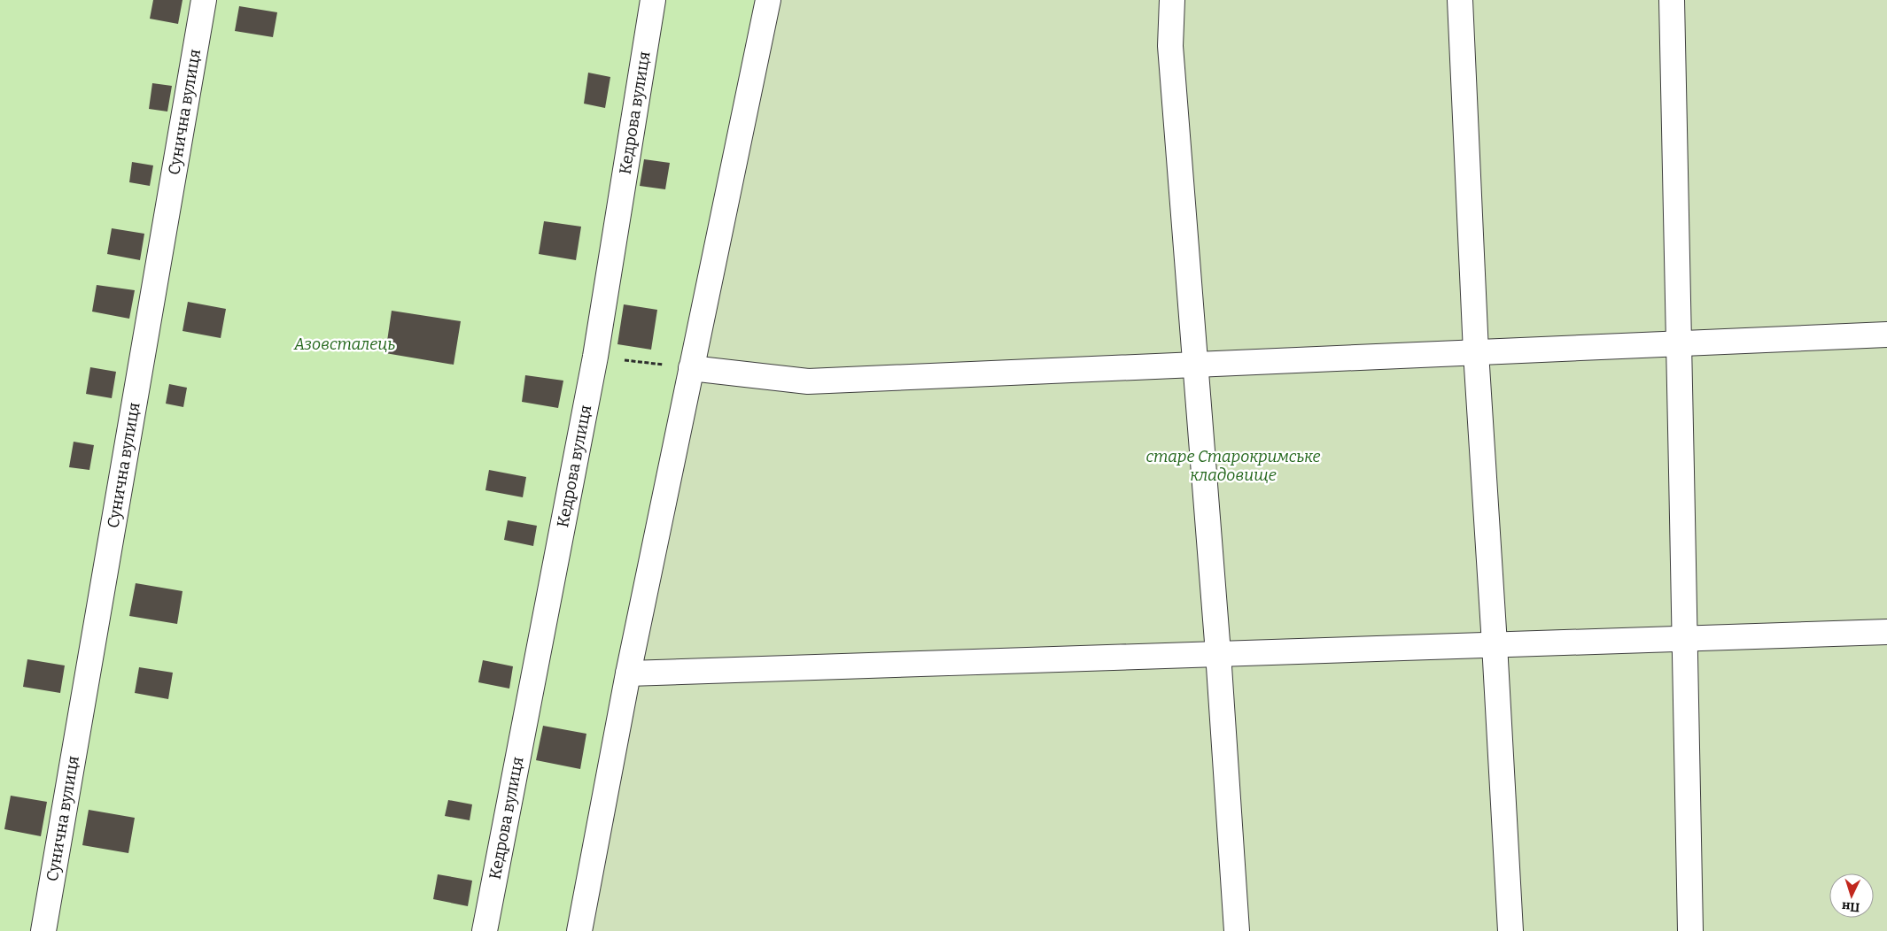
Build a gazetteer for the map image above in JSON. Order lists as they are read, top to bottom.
{
  "streets": {
    "street": ["Сунична вулиця", "Кедрова вулиця"]
  },
  "parks": ["Азовсталець", "старе Старокримське кладовище"],
  "north": "bottom"
}
